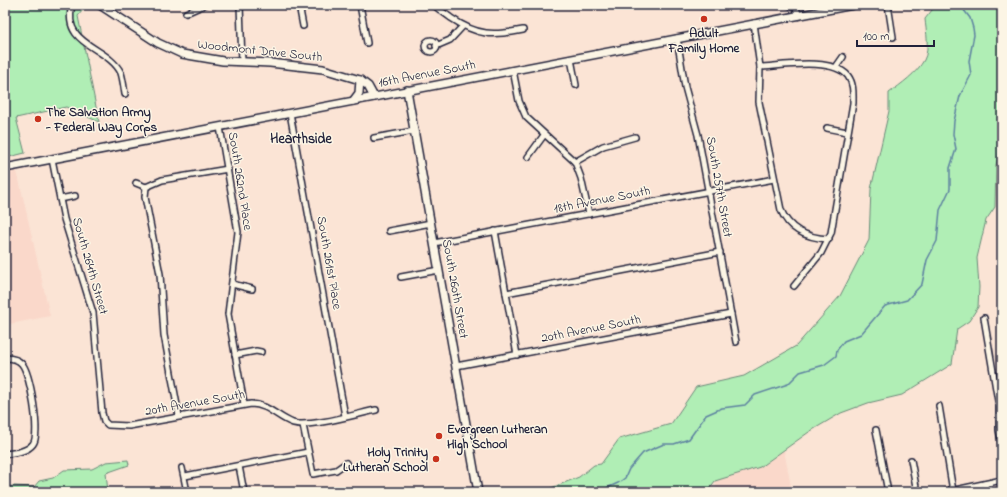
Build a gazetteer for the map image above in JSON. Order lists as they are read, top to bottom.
{
  "streets": {
    "main road": ["Woodmont Drive South", "16th Avenue South", "South 260th Street"],
    "street": [
      "South 262nd Place",
      "South 257th Street",
      "18th Avenue South",
      "South 261st Place",
      "South 264th Street",
      "20th Avenue South"
    ]
  },
  "crossings": [
    ["16th Avenue South", "South 262nd Place"],
    ["16th Avenue South", "South 257th Street"],
    ["16th Avenue South", "South 261st Place"],
    ["16th Avenue South", "South 264th Street"],
    ["16th Avenue South", "South 260th Street"],
    ["South 262nd Place", "20th Avenue South"],
    ["South 257th Street", "18th Avenue South"],
    ["South 257th Street", "20th Avenue South"],
    ["18th Avenue South", "South 260th Street"],
    ["South 264th Street", "20th Avenue South"],
    ["South 260th Street", "20th Avenue South"]
  ],
  "districts": ["Hearthside"],
  "places": [
    "Adult Family Home",
    "The Salvation Army - Federal Way Corps",
    "Evergreen Lutheran High School",
    "Holy Trinity Lutheran School"
  ],
  "scale_bar": "100 m"
}
